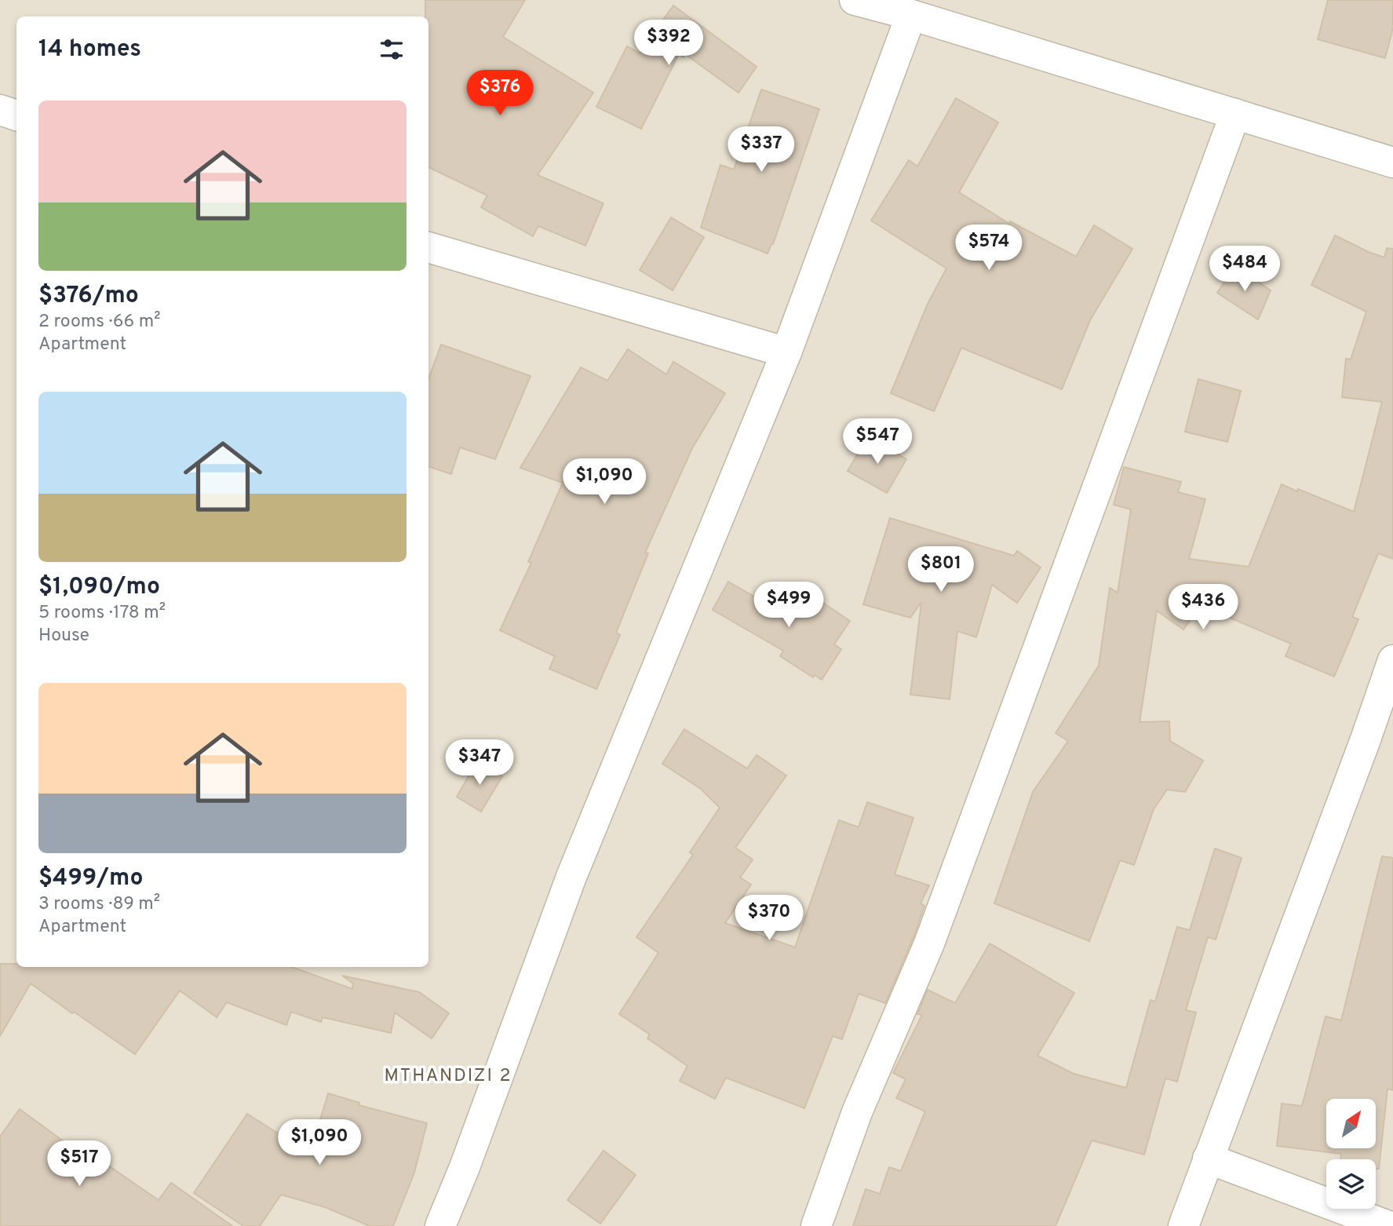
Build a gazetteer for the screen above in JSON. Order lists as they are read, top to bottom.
{
  "districts": ["MTHANDIZI 2"],
  "north": "top right",
  "page": {
    "heading": "14 homes",
    "price": [
      "$392",
      "$376",
      "$337",
      "$574",
      "$484",
      "$547",
      "$1,090",
      "$801",
      "$499",
      "$436",
      "$347",
      "$370",
      "$1,090",
      "$517"
    ],
    "list": [
      {
        "name": "$376/mo",
        "note": "2 rooms · 66 m² · Apartment"
      },
      {
        "name": "$1,090/mo",
        "note": "5 rooms · 178 m² · House"
      },
      {
        "name": "$499/mo",
        "note": "3 rooms · 89 m² · Apartment"
      }
    ]
  }
}
